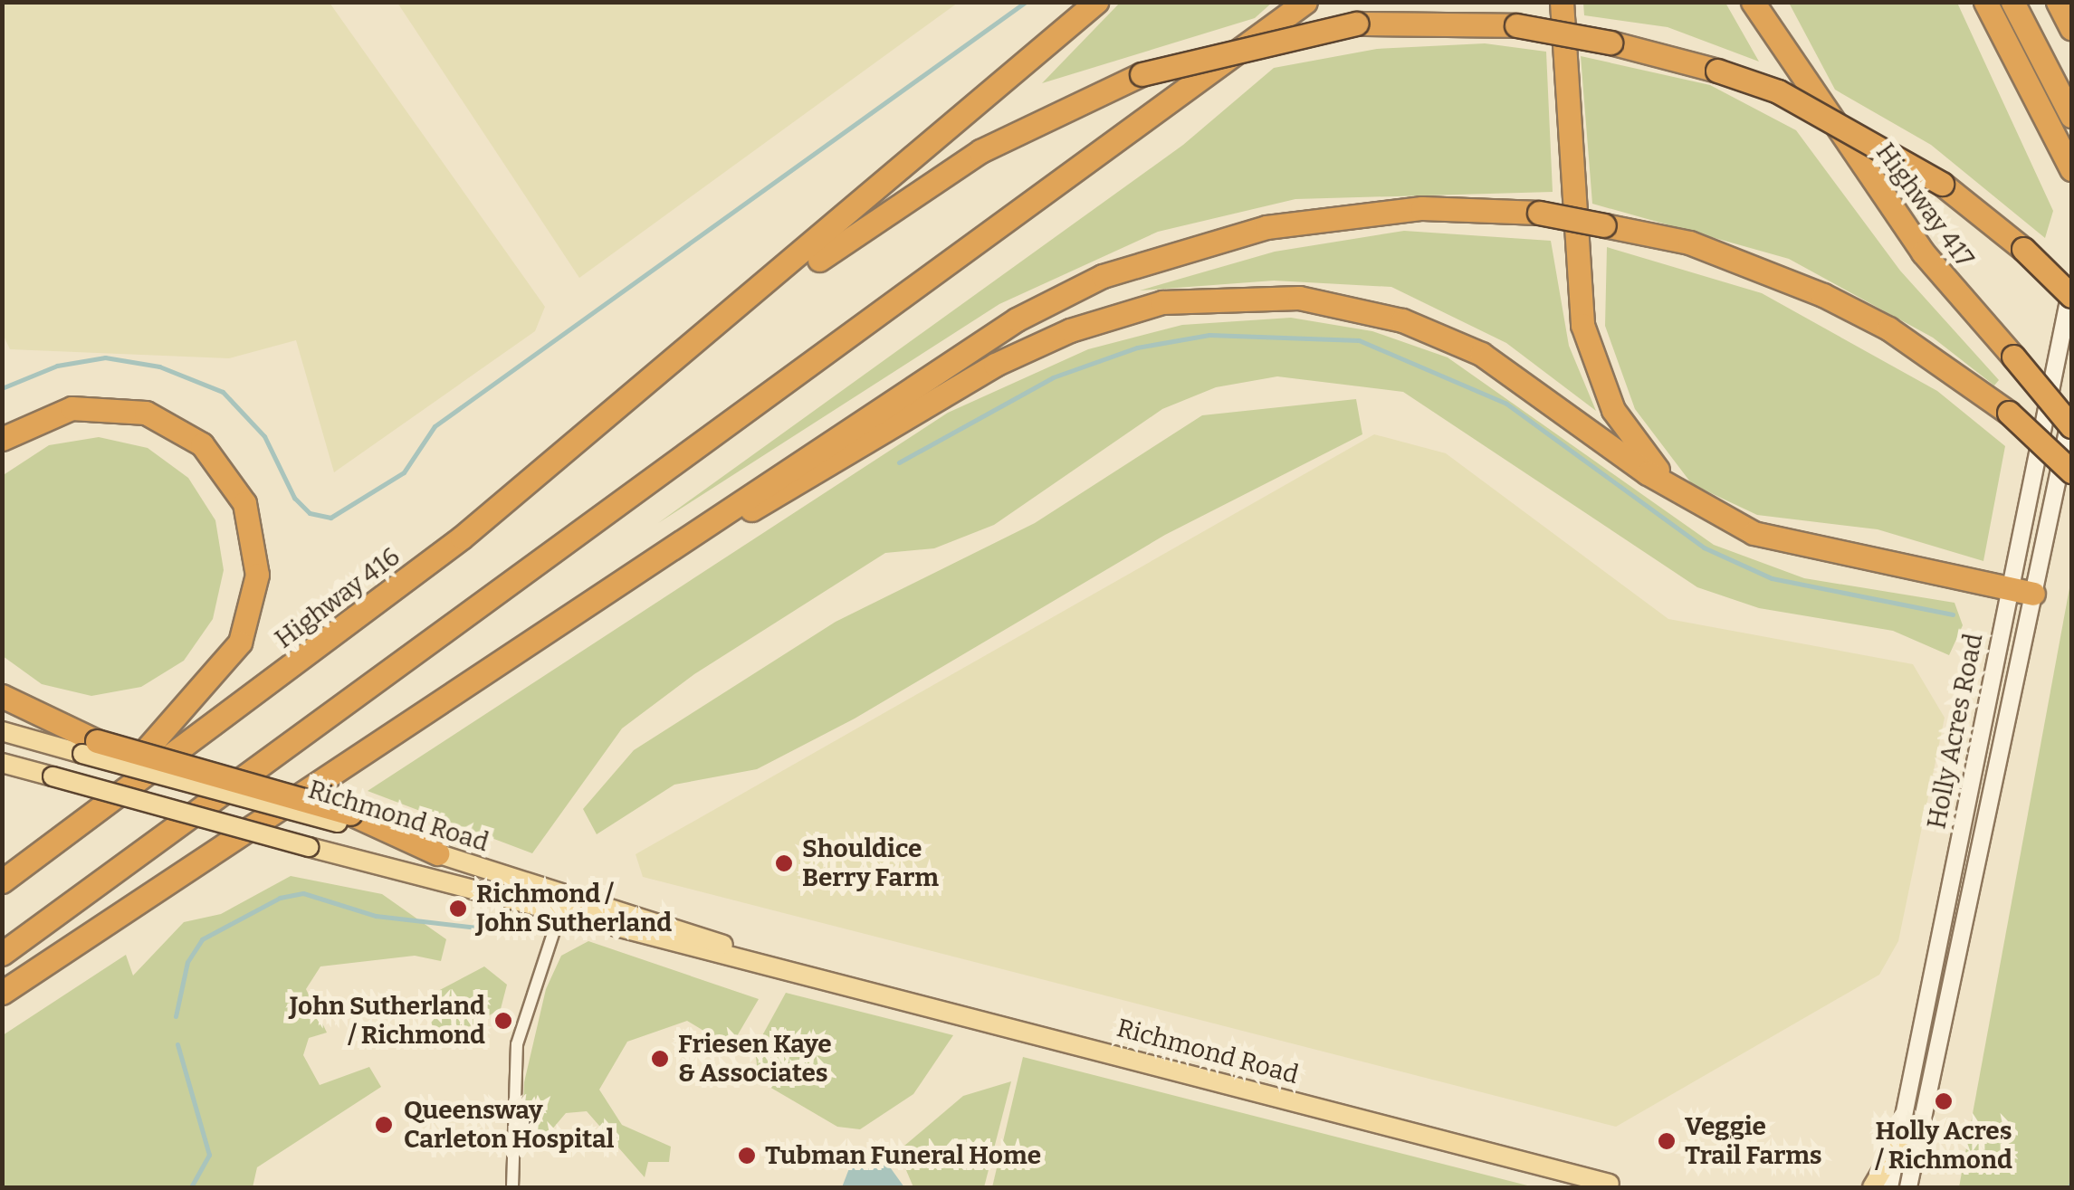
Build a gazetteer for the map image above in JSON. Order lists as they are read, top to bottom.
{
  "streets": {
    "highway": ["Highway 417", "Highway 416"],
    "main road": ["Holly Acres Road", "Richmond Road"]
  },
  "places": [
    "Shouldice Berry Farm",
    "Richmond / John Sutherland",
    "John Sutherland / Richmond",
    "Friesen Kaye & Associates",
    "Holly Acres / Richmond",
    "Queensway Carleton Hospital",
    "Veggie Trail Farms",
    "Tubman Funeral Home"
  ]
}
